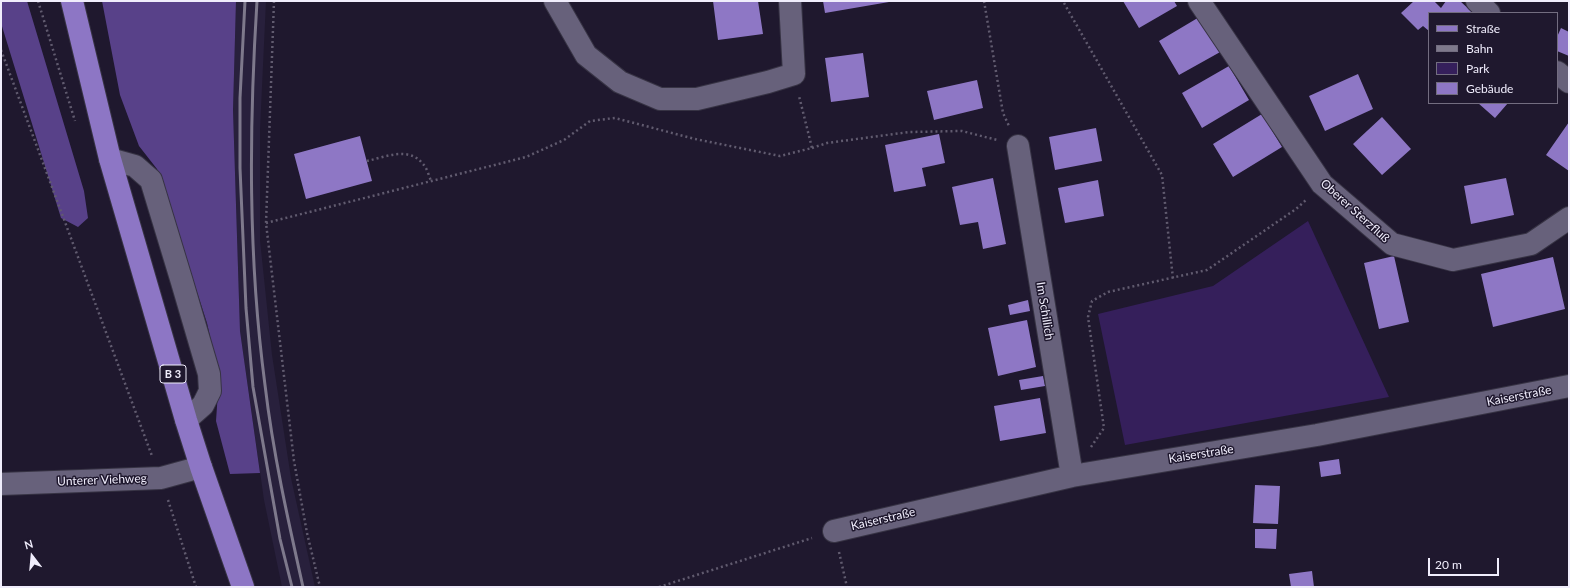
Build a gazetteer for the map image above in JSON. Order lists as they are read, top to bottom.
{
  "streets": {
    "main road": ["B 3"],
    "street": [
      "Oberer Sterzfluß",
      "Im Schillich",
      "Kaiserstraße",
      "Unterer Viehweg"
    ]
  },
  "crossings": [
    ["Im Schillich", "Kaiserstraße"],
    ["B 3", "Unterer Viehweg"]
  ],
  "legend": [
    "Straße",
    "Bahn",
    "Park",
    "Gebäude"
  ],
  "scale_bar": "20 m",
  "north": "top"
}
